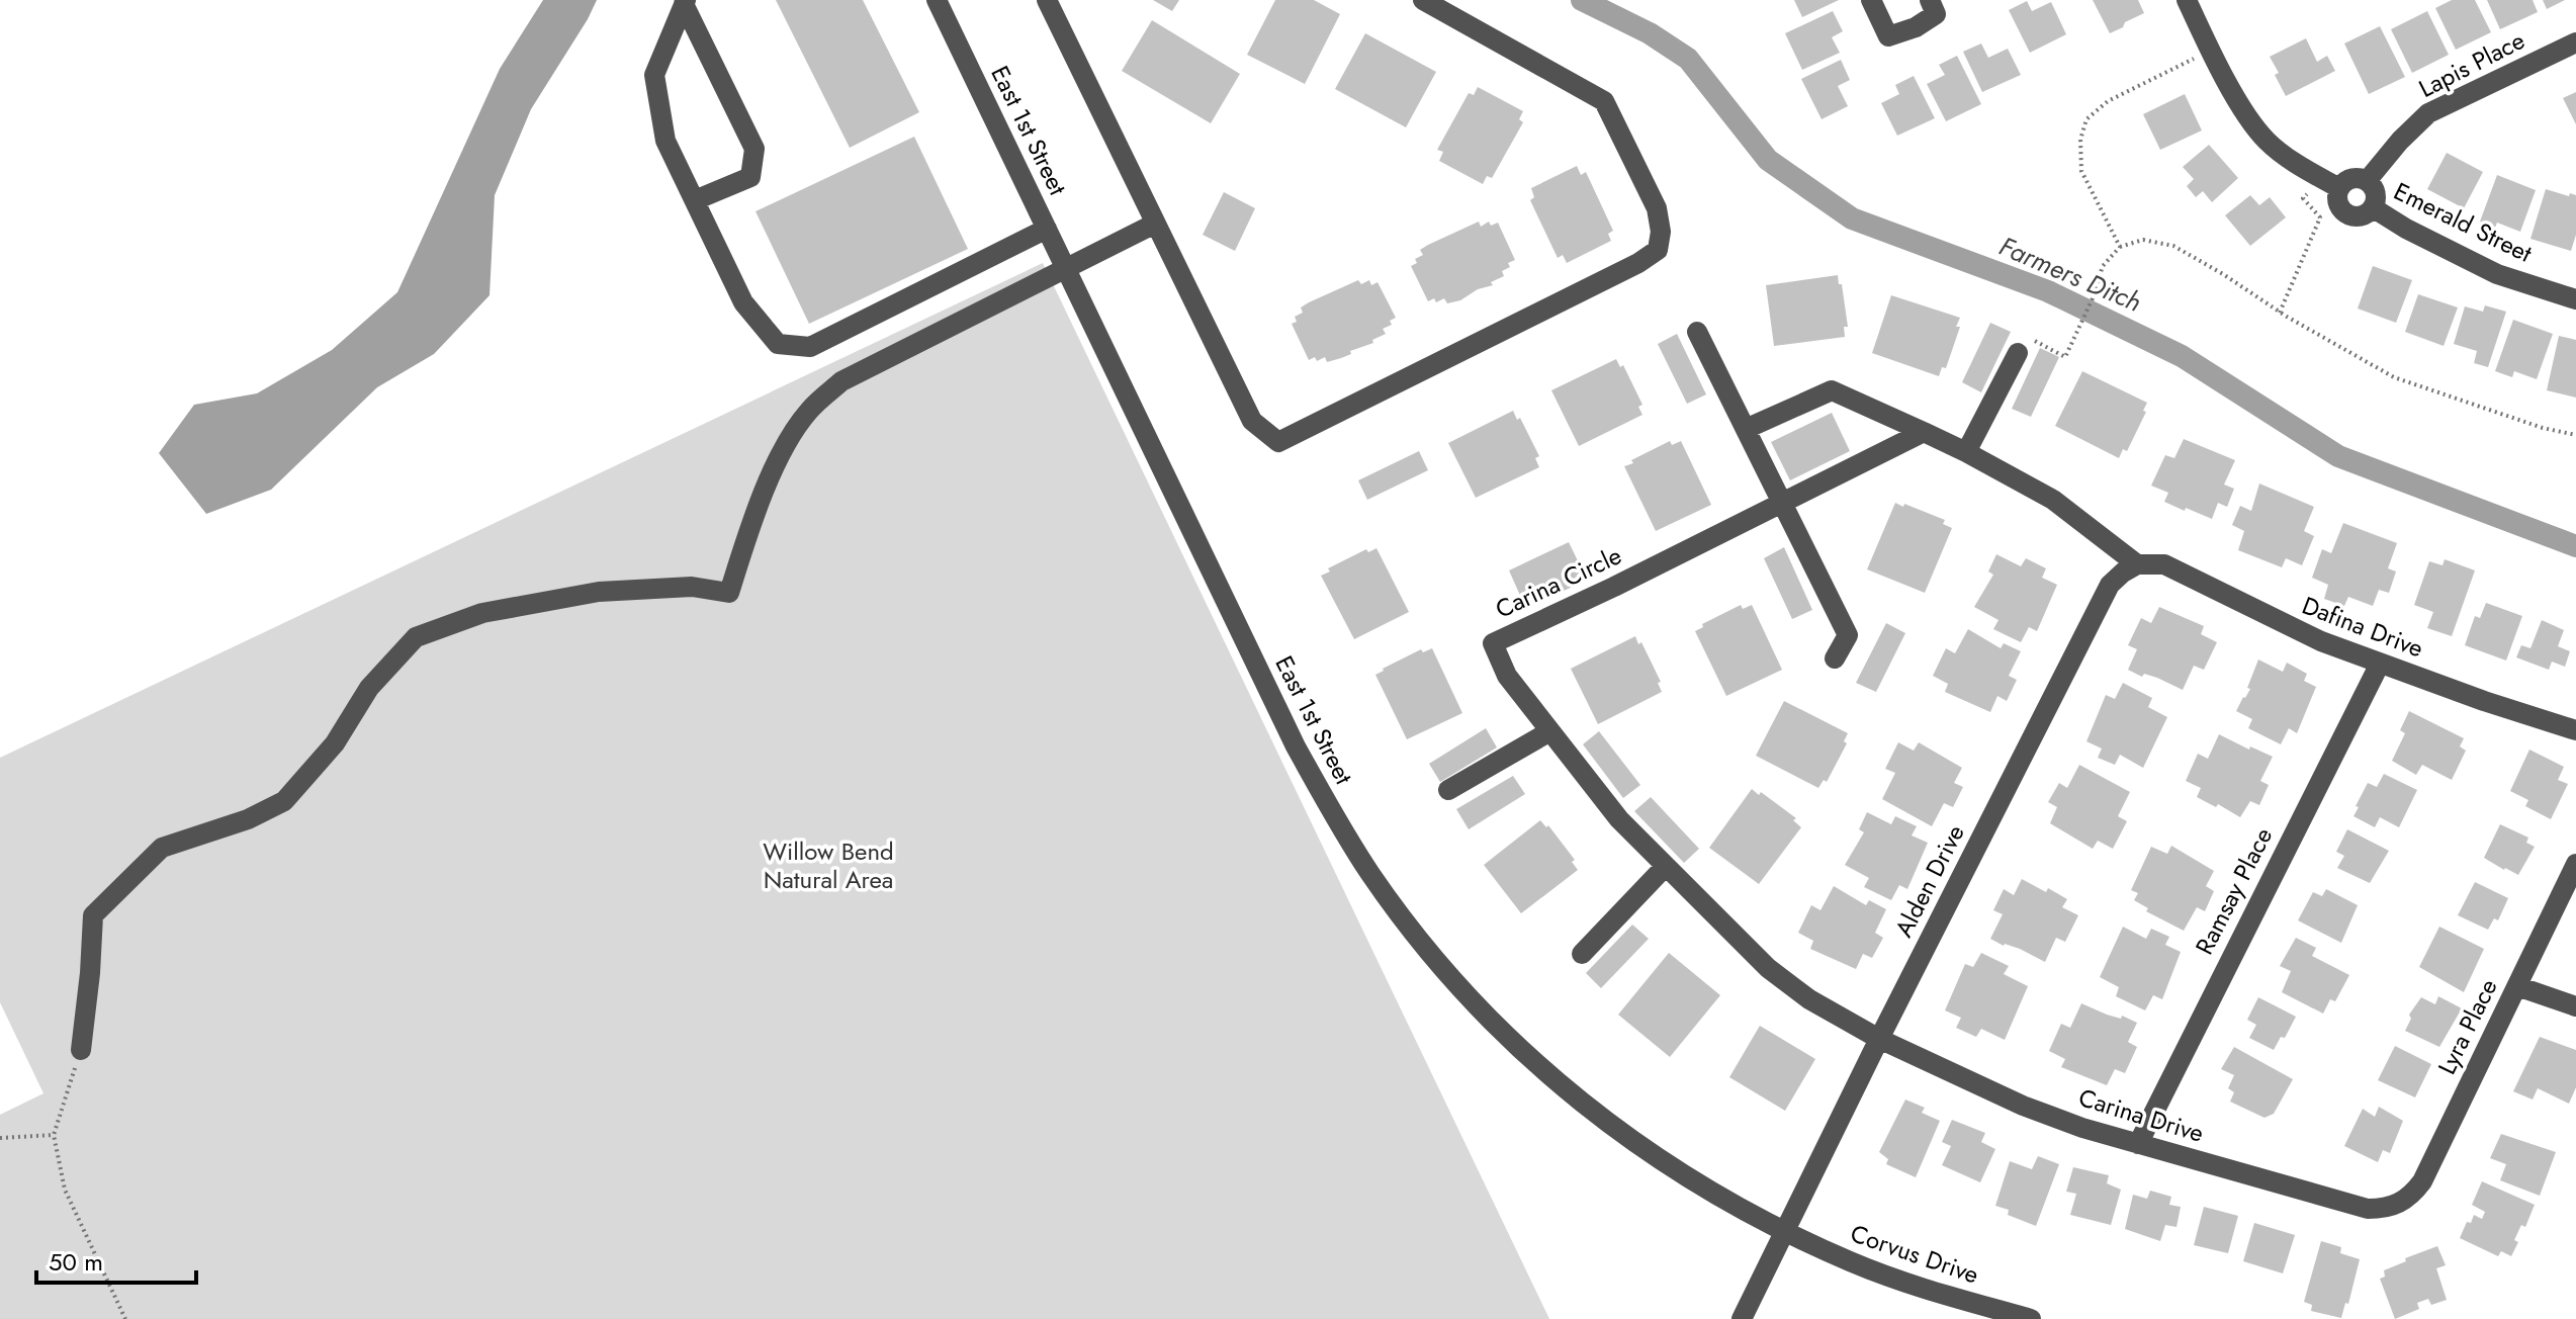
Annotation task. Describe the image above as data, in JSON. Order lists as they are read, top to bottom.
{
  "streets": {
    "street": [
      "Lapis Place",
      "East 1st Street",
      "Emerald Street",
      "Carina Circle",
      "Dafina Drive",
      "Alden Drive",
      "Ramsay Place",
      "Lyra Place",
      "Carina Drive",
      "Corvus Drive"
    ]
  },
  "crossings": [
    ["Lapis Place", "Emerald Street"],
    ["East 1st Street", "Alden Drive"],
    ["East 1st Street", "Corvus Drive"],
    ["Carina Circle", "Alden Drive"],
    ["Carina Circle", "Carina Drive"],
    ["Dafina Drive", "Alden Drive"],
    ["Dafina Drive", "Ramsay Place"],
    ["Alden Drive", "Carina Drive"],
    ["Alden Drive", "Corvus Drive"],
    ["Ramsay Place", "Carina Drive"],
    ["Lyra Place", "Carina Drive"]
  ],
  "water": ["Farmers Ditch"],
  "parks": ["Willow Bend Natural Area"],
  "scale_bar": "50 m"
}
